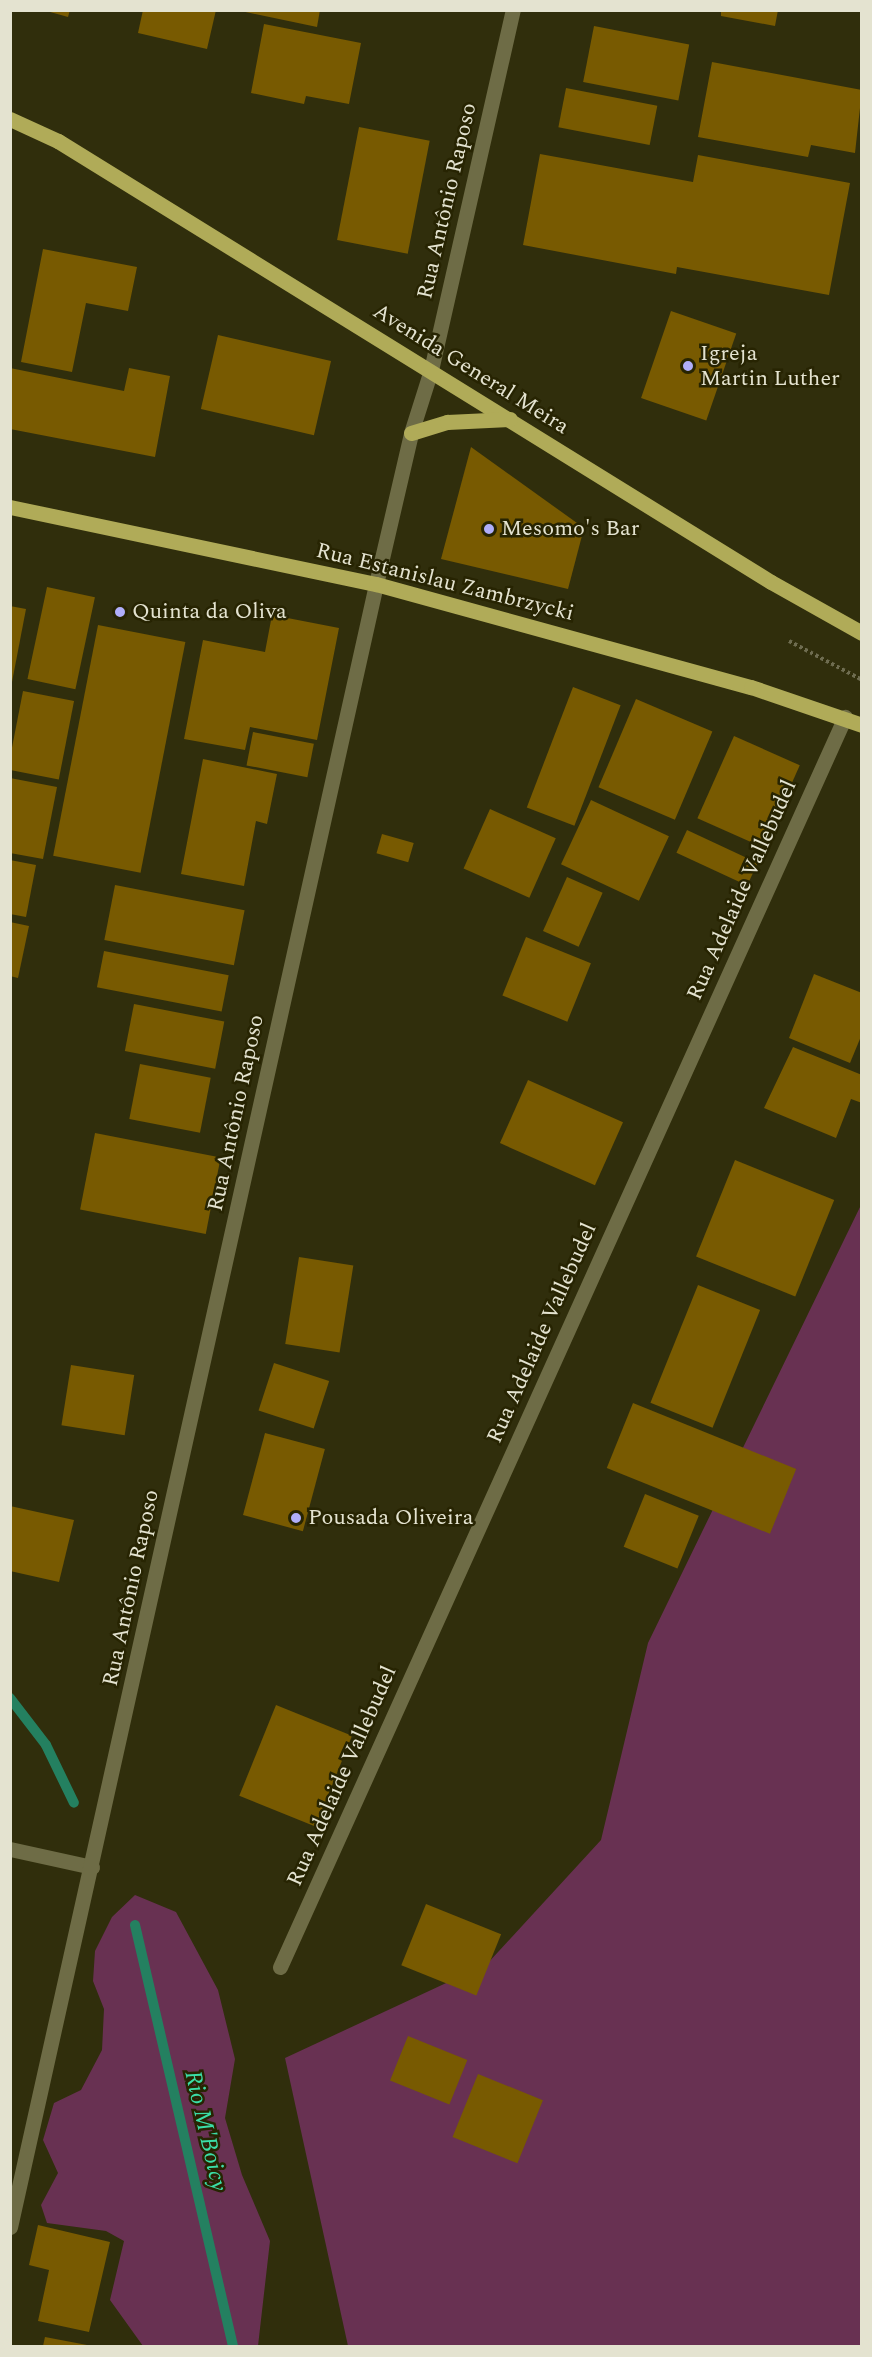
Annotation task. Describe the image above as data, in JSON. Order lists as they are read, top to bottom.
{
  "streets": {
    "main road": ["Avenida General Meira", "Rua Estanislau Zambrzycki"],
    "street": ["Rua Antônio Raposo", "Rua Adelaide Vallebudel"]
  },
  "crossings": [
    ["Rua Antônio Raposo", "Avenida General Meira"],
    ["Rua Antônio Raposo", "Rua Estanislau Zambrzycki"],
    ["Rua Estanislau Zambrzycki", "Rua Adelaide Vallebudel"]
  ],
  "water": ["Rio M'Boicy"],
  "places": [
    "Igreja Martin Luther",
    "Mesomo's Bar",
    "Quinta da Oliva",
    "Pousada Oliveira"
  ]
}
